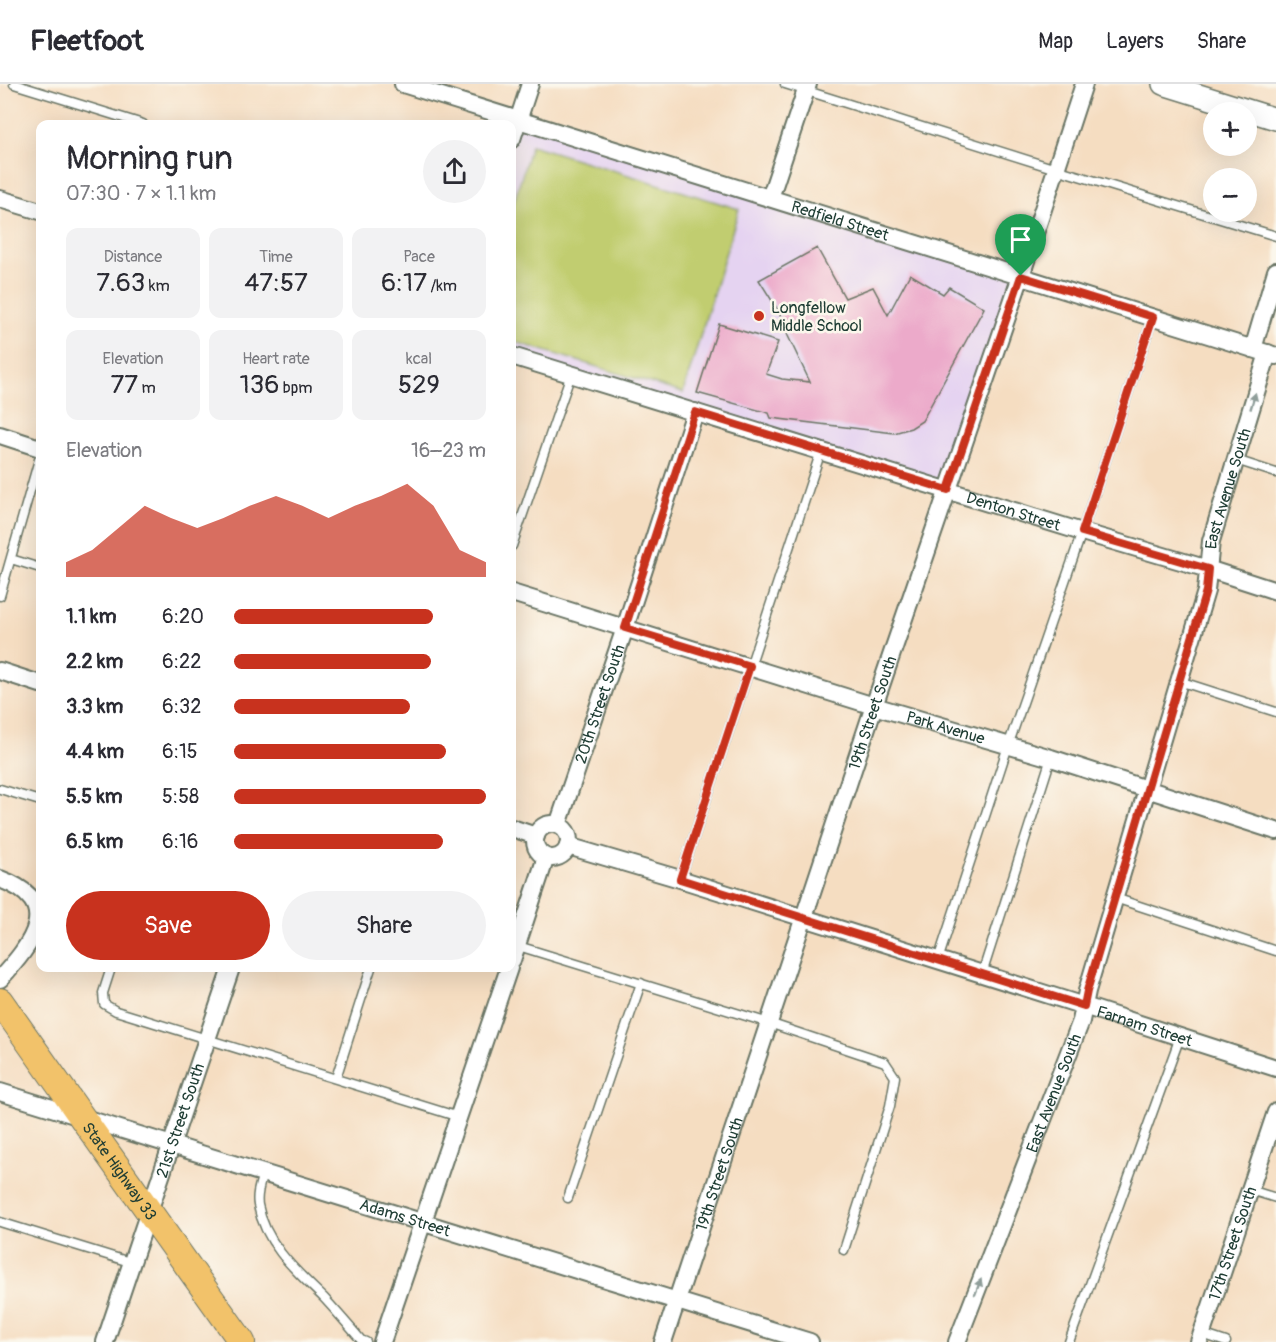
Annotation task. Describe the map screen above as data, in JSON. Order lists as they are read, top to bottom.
{
  "streets": {
    "main road": ["State Highway 33"],
    "street": [
      "Redfield Street",
      "East Avenue South",
      "Denton Street",
      "20th Street South",
      "19th Street South",
      "Park Avenue",
      "Farnam Street",
      "21st Street South",
      "Adams Street",
      "17th Street South"
    ]
  },
  "crossings": [
    ["Redfield Street", "East Avenue South"],
    ["Redfield Street", "19th Street South"],
    ["East Avenue South", "Denton Street"],
    ["East Avenue South", "Park Avenue"],
    ["East Avenue South", "Farnam Street"],
    ["Denton Street", "20th Street South"],
    ["Denton Street", "19th Street South"],
    ["20th Street South", "Park Avenue"],
    ["20th Street South", "Farnam Street"],
    ["19th Street South", "Park Avenue"],
    ["19th Street South", "Farnam Street"],
    ["19th Street South", "Adams Street"],
    ["21st Street South", "State Highway 33"],
    ["21st Street South", "Adams Street"],
    ["State Highway 33", "Adams Street"]
  ],
  "one_way": ["East Avenue South"],
  "places": ["Longfellow Middle School"],
  "page": {
    "header": "Fleetfoot",
    "nav": ["Map", "Layers", "Share"],
    "map_buttons": ["+", "−"],
    "heading": ["Morning run", "07:30 · 7 × 1.1 km"],
    "stats": [
      ["Distance", "7.63 km"],
      ["Time", "47:57"],
      ["Pace", "6:17 /km"],
      ["Elevation", "77 m"],
      ["Heart rate", "136 bpm"],
      ["kcal", "529"]
    ],
    "chart": ["Elevation", "16–23 m"],
    "list": [
      {
        "name": "1.1 km",
        "note": "6:20"
      },
      {
        "name": "2.2 km",
        "note": "6:22"
      },
      {
        "name": "3.3 km",
        "note": "6:32"
      },
      {
        "name": "4.4 km",
        "note": "6:15"
      },
      {
        "name": "5.5 km",
        "note": "5:58"
      },
      {
        "name": "6.5 km",
        "note": "6:16"
      }
    ],
    "buttons": ["Save", "Share"]
  }
}
